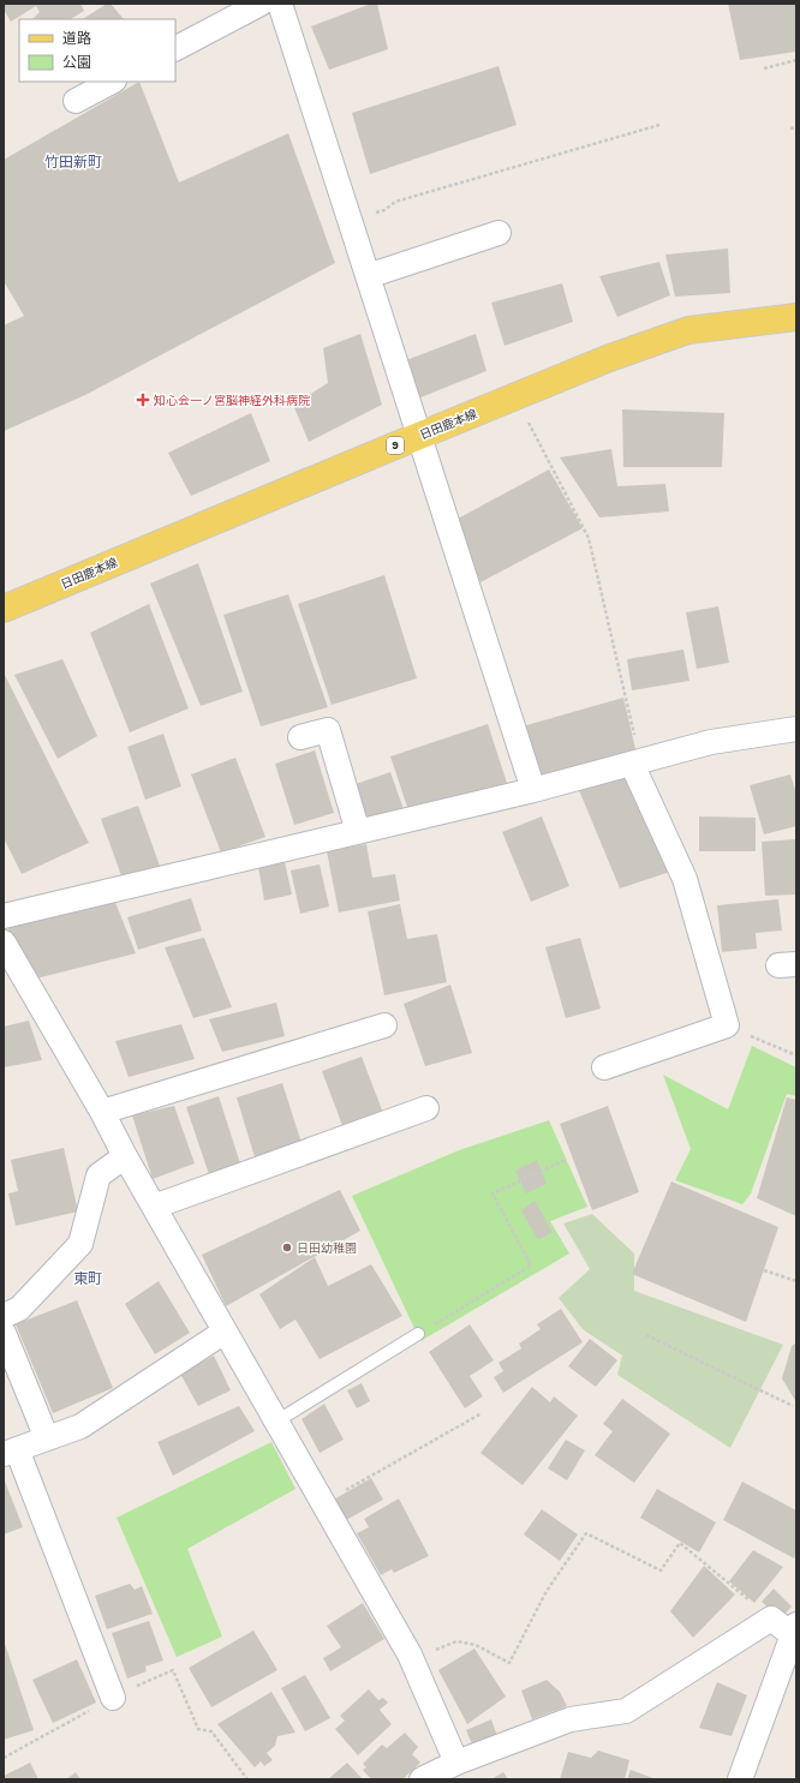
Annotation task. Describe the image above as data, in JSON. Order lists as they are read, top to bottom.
{
  "streets": {
    "main road": ["日田鹿本線", "9"]
  },
  "districts": ["竹田新町", "東町"],
  "places": {
    "health": ["知心会一ノ宮脳神経外科病院"],
    "other": ["日田幼稚園"]
  },
  "legend": ["道路", "公園"]
}
